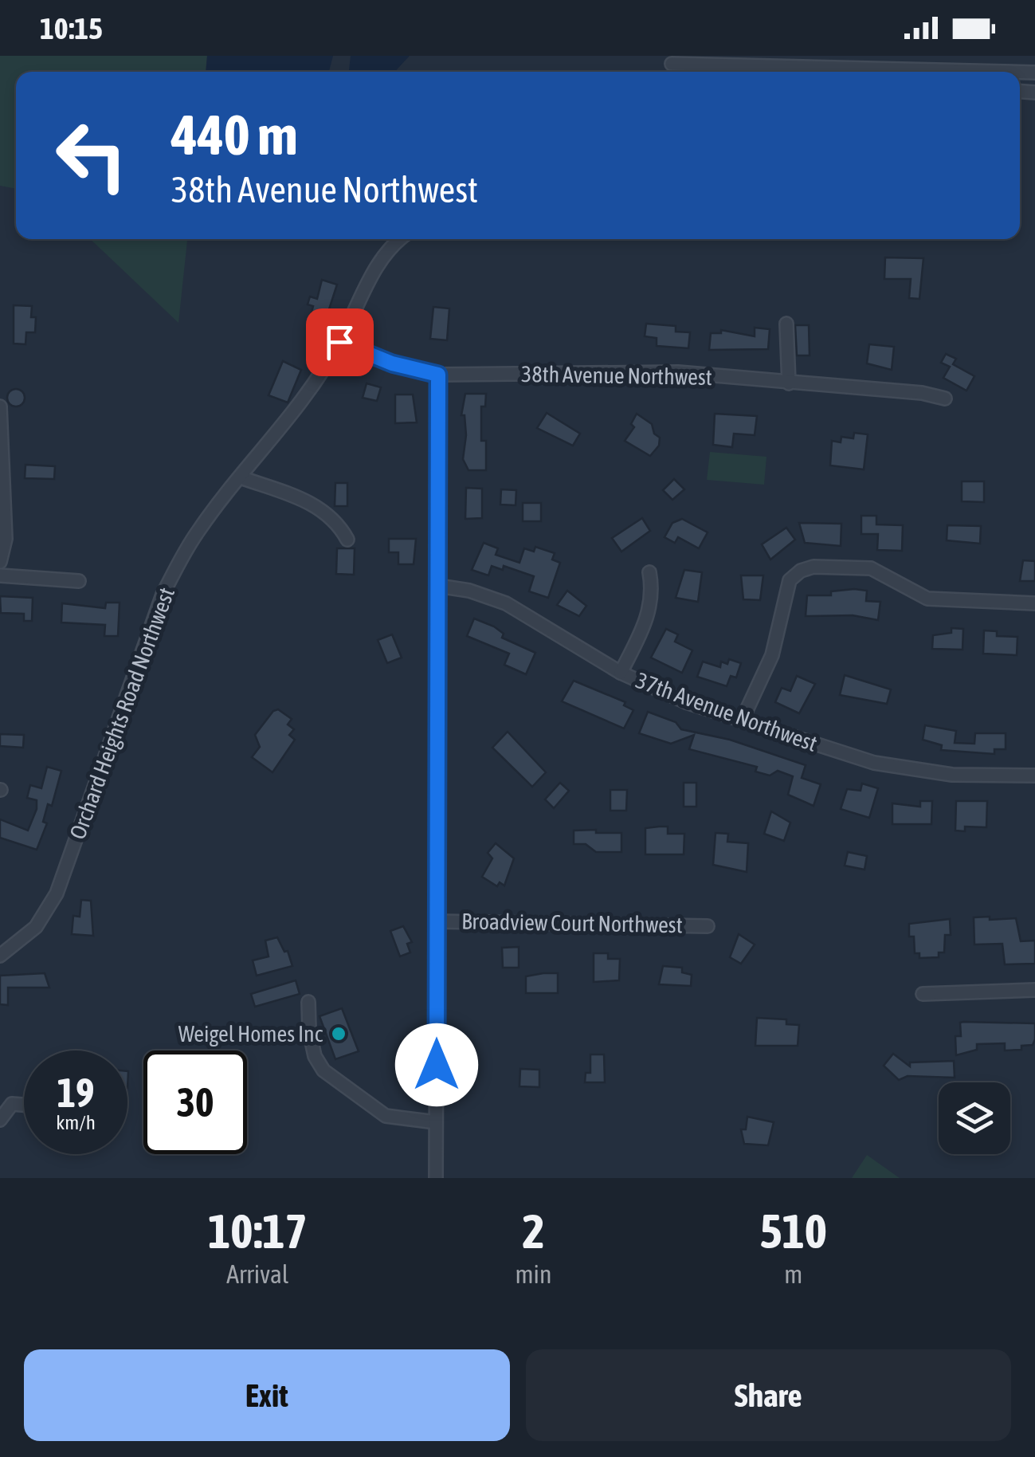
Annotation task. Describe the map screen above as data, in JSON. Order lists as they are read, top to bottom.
{
  "streets": {
    "street": [
      "38th Avenue Northwest",
      "37th Avenue Northwest",
      "Orchard Heights Road Northwest",
      "Broadview Court Northwest"
    ]
  },
  "crossings": [
    ["38th Avenue Northwest", "Orchard Heights Road Northwest"]
  ],
  "places": ["Weigel Homes Inc"],
  "page": {
    "status": "10:15",
    "turn": ["440 m", "38th Avenue Northwest"],
    "speed": "19 km/h",
    "limit": "30",
    "eta": [
      "10:17",
      "Arrival",
      "2",
      "min",
      "510",
      "m"
    ],
    "buttons": ["Exit", "Share"]
  }
}
